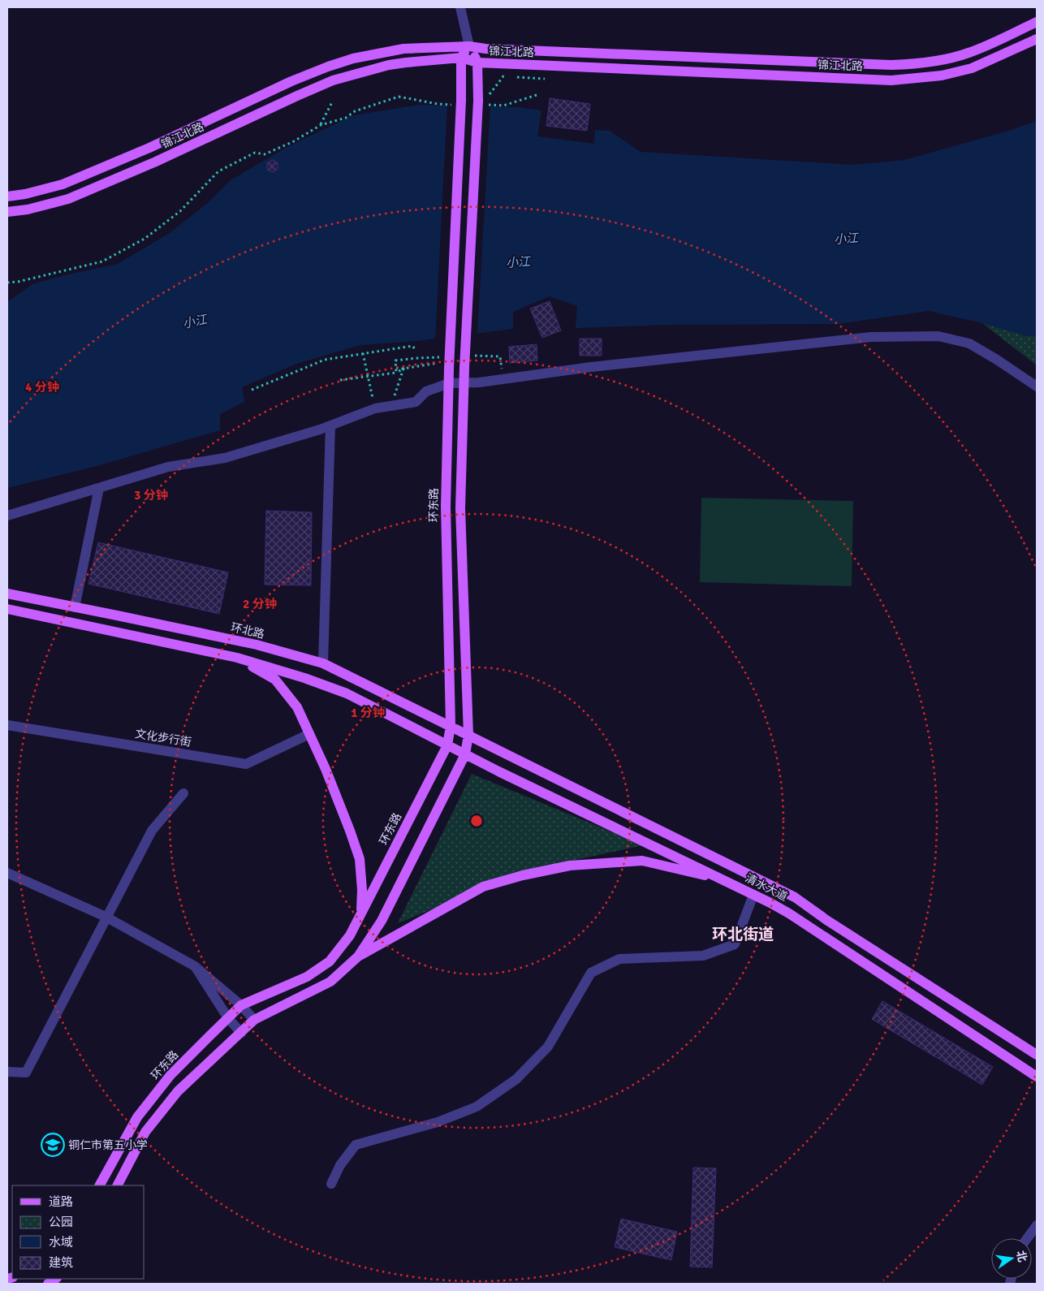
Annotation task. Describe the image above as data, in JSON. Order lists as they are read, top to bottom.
{
  "streets": {
    "main road": [
      "锦江北路",
      "环东路",
      "环北路",
      "清水大道"
    ],
    "street": ["文化步行街"]
  },
  "crossings": [
    ["锦江北路", "环东路"],
    ["环东路", "环北路"],
    ["环北路", "清水大道"]
  ],
  "districts": ["环北街道"],
  "water": ["小江"],
  "places": {
    "school or university": ["铜仁市第五小学"]
  },
  "legend": [
    "道路",
    "公园",
    "水域",
    "建筑"
  ],
  "north": "right",
  "rings": [
    "4 分钟",
    "3 分钟",
    "2 分钟",
    "1 分钟"
  ]
}
